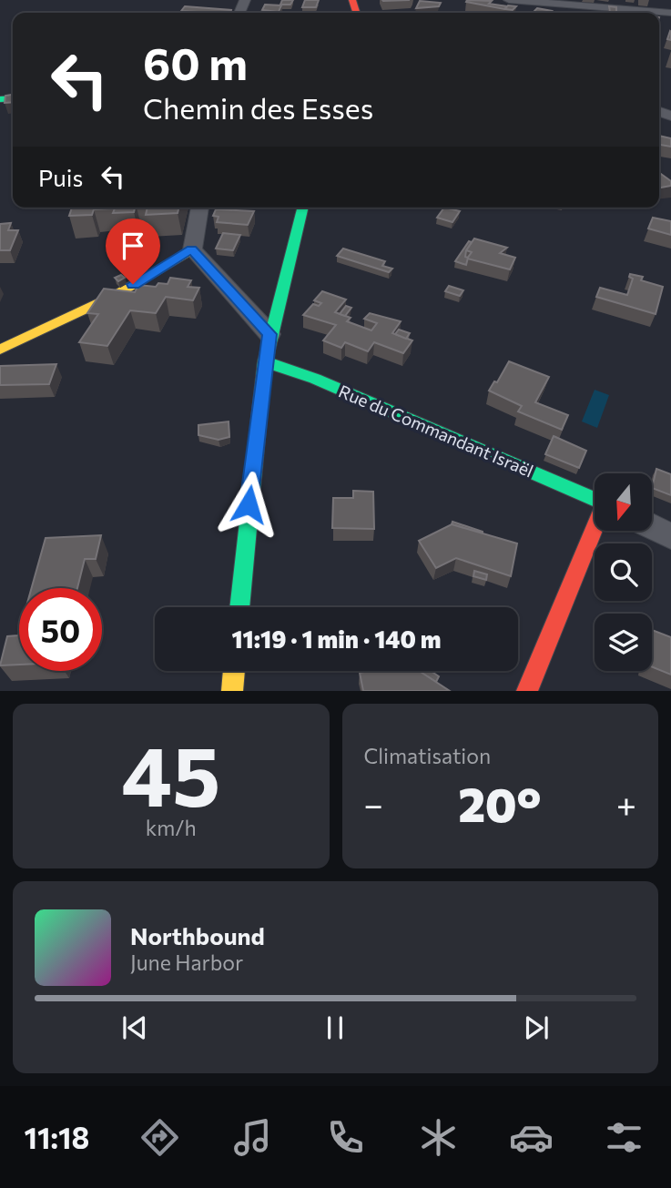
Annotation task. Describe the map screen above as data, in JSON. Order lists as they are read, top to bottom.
{
  "streets": {
    "street": ["Rue du Commandant Israël"]
  },
  "north": "bottom",
  "page": {
    "turn": ["60 m", "Chemin des Esses"],
    "then": "Puis",
    "limit": "50",
    "trip": "11:19 · 1 min · 140 m",
    "tile": [
      ["45", "km/h"],
      "Climatisation"
    ],
    "heat": ["−", "20°", "+"],
    "song": ["Northbound", "June Harbor"],
    "tabs": "11:18"
  }
}
